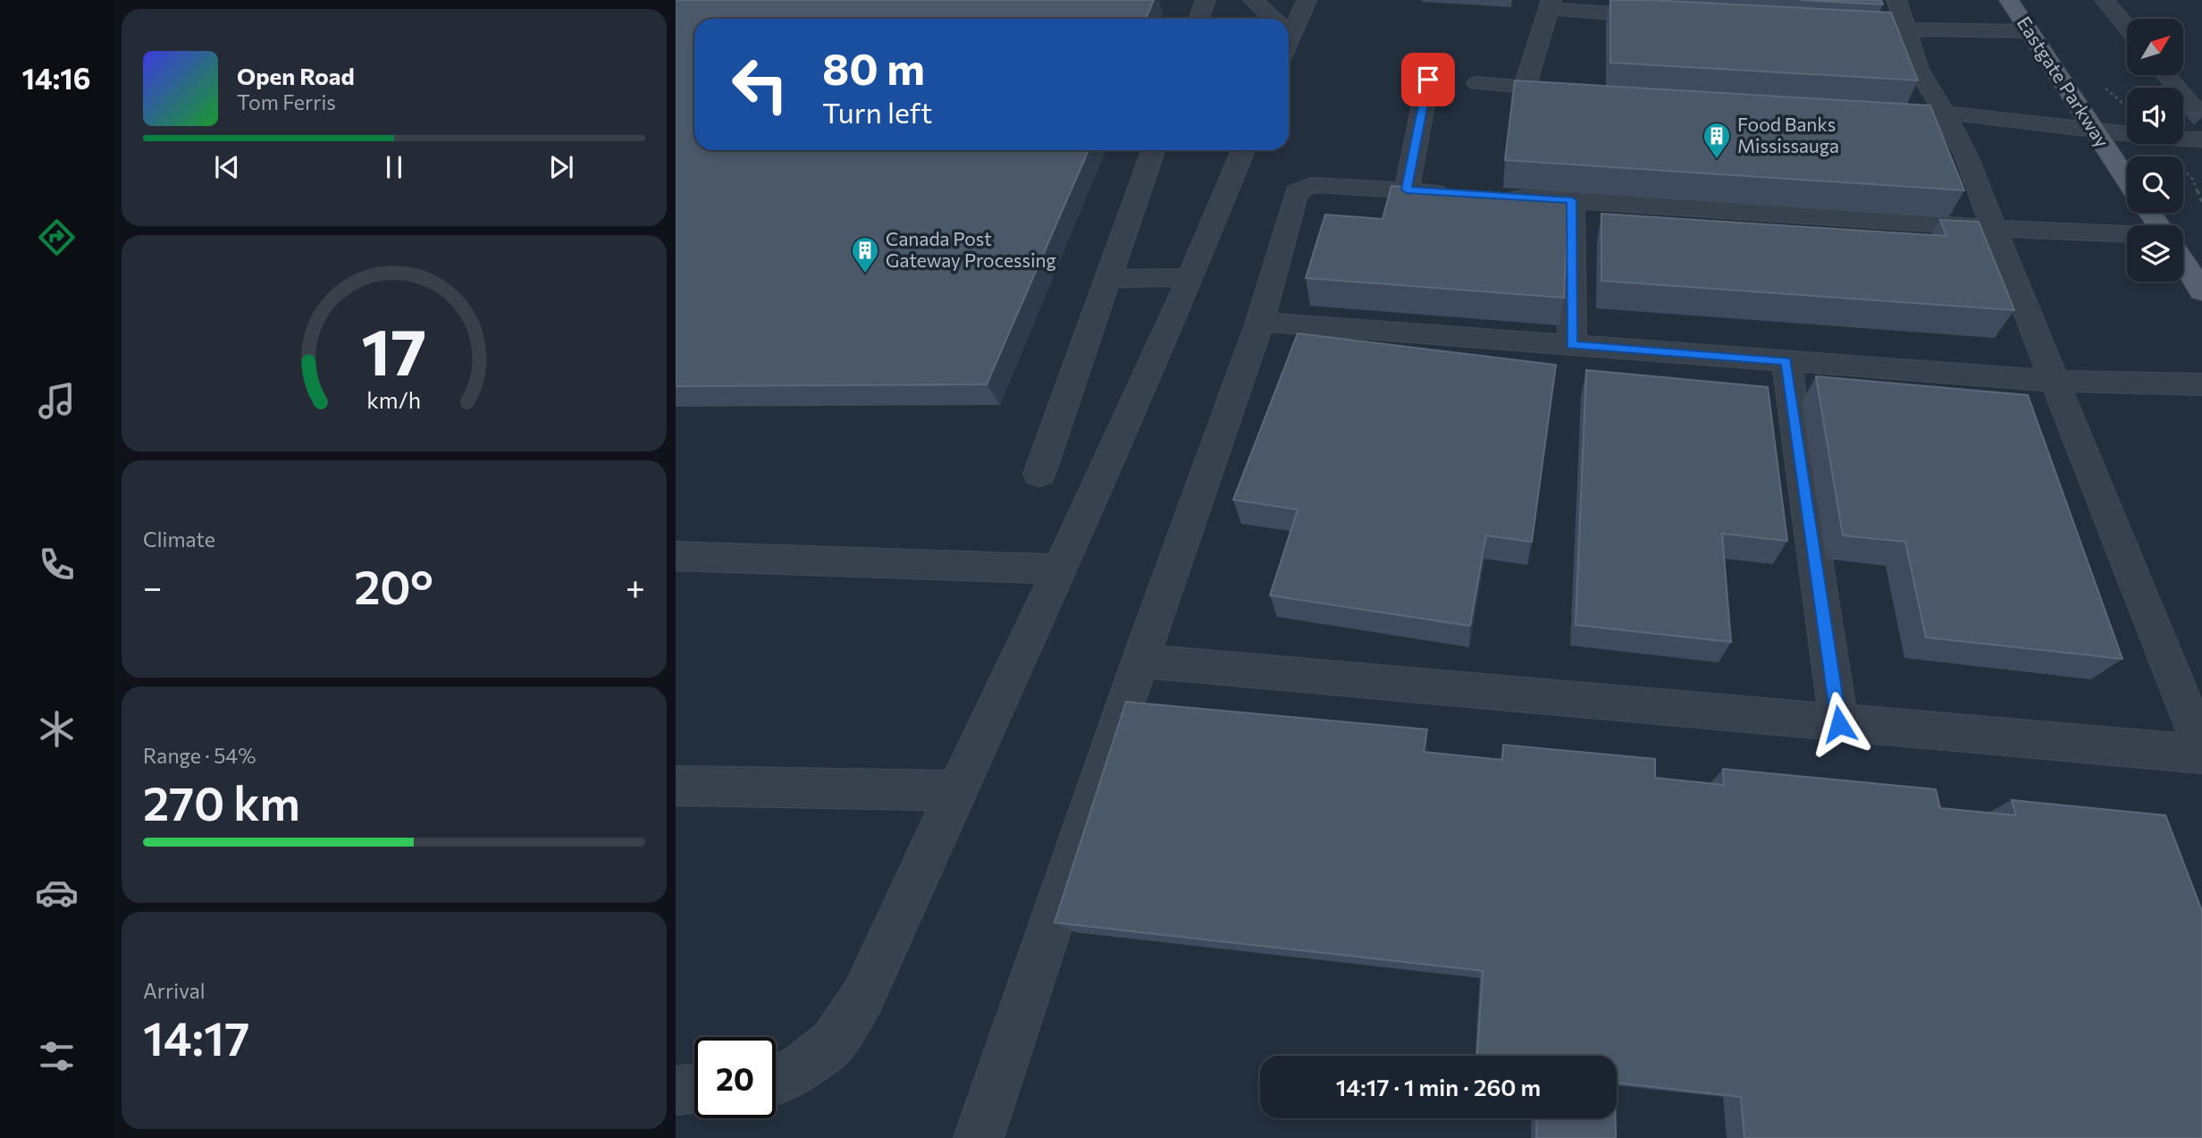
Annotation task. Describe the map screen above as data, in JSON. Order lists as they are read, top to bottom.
{
  "streets": {
    "main road": ["Eastgate Parkway"]
  },
  "places": {
    "building": ["Food Banks Mississauga", "Canada Post Gateway Processing"]
  },
  "north": "top right",
  "page": {
    "tabs": "14:16",
    "turn": ["80 m", "Turn left"],
    "song": ["Open Road", "Tom Ferris"],
    "tile": [
      "Climate",
      ["Range · 54%", "270 km"],
      ["Arrival", "14:17"]
    ],
    "heat": ["−", "20°", "+"],
    "limit": "20",
    "trip": "14:17 · 1 min · 260 m",
    "gauge": ["17", "km/h"]
  }
}
